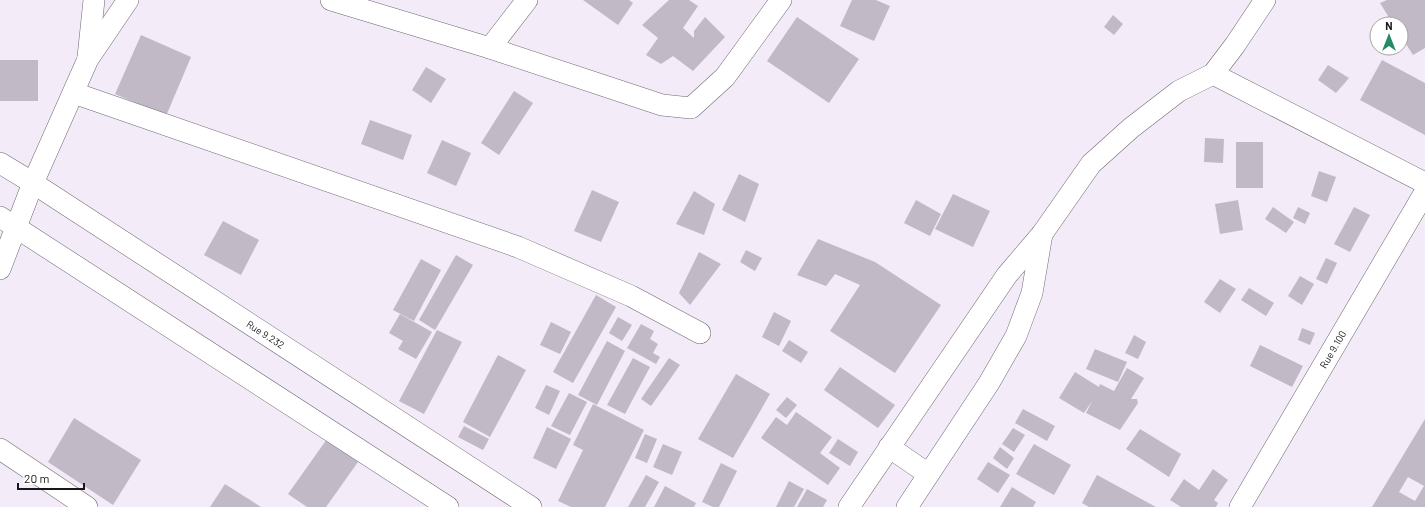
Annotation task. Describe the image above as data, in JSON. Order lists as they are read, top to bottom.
{
  "streets": {
    "street": ["Rue 9.232", "Rue 9.100"]
  },
  "scale_bar": "20 m",
  "north": "top"
}
